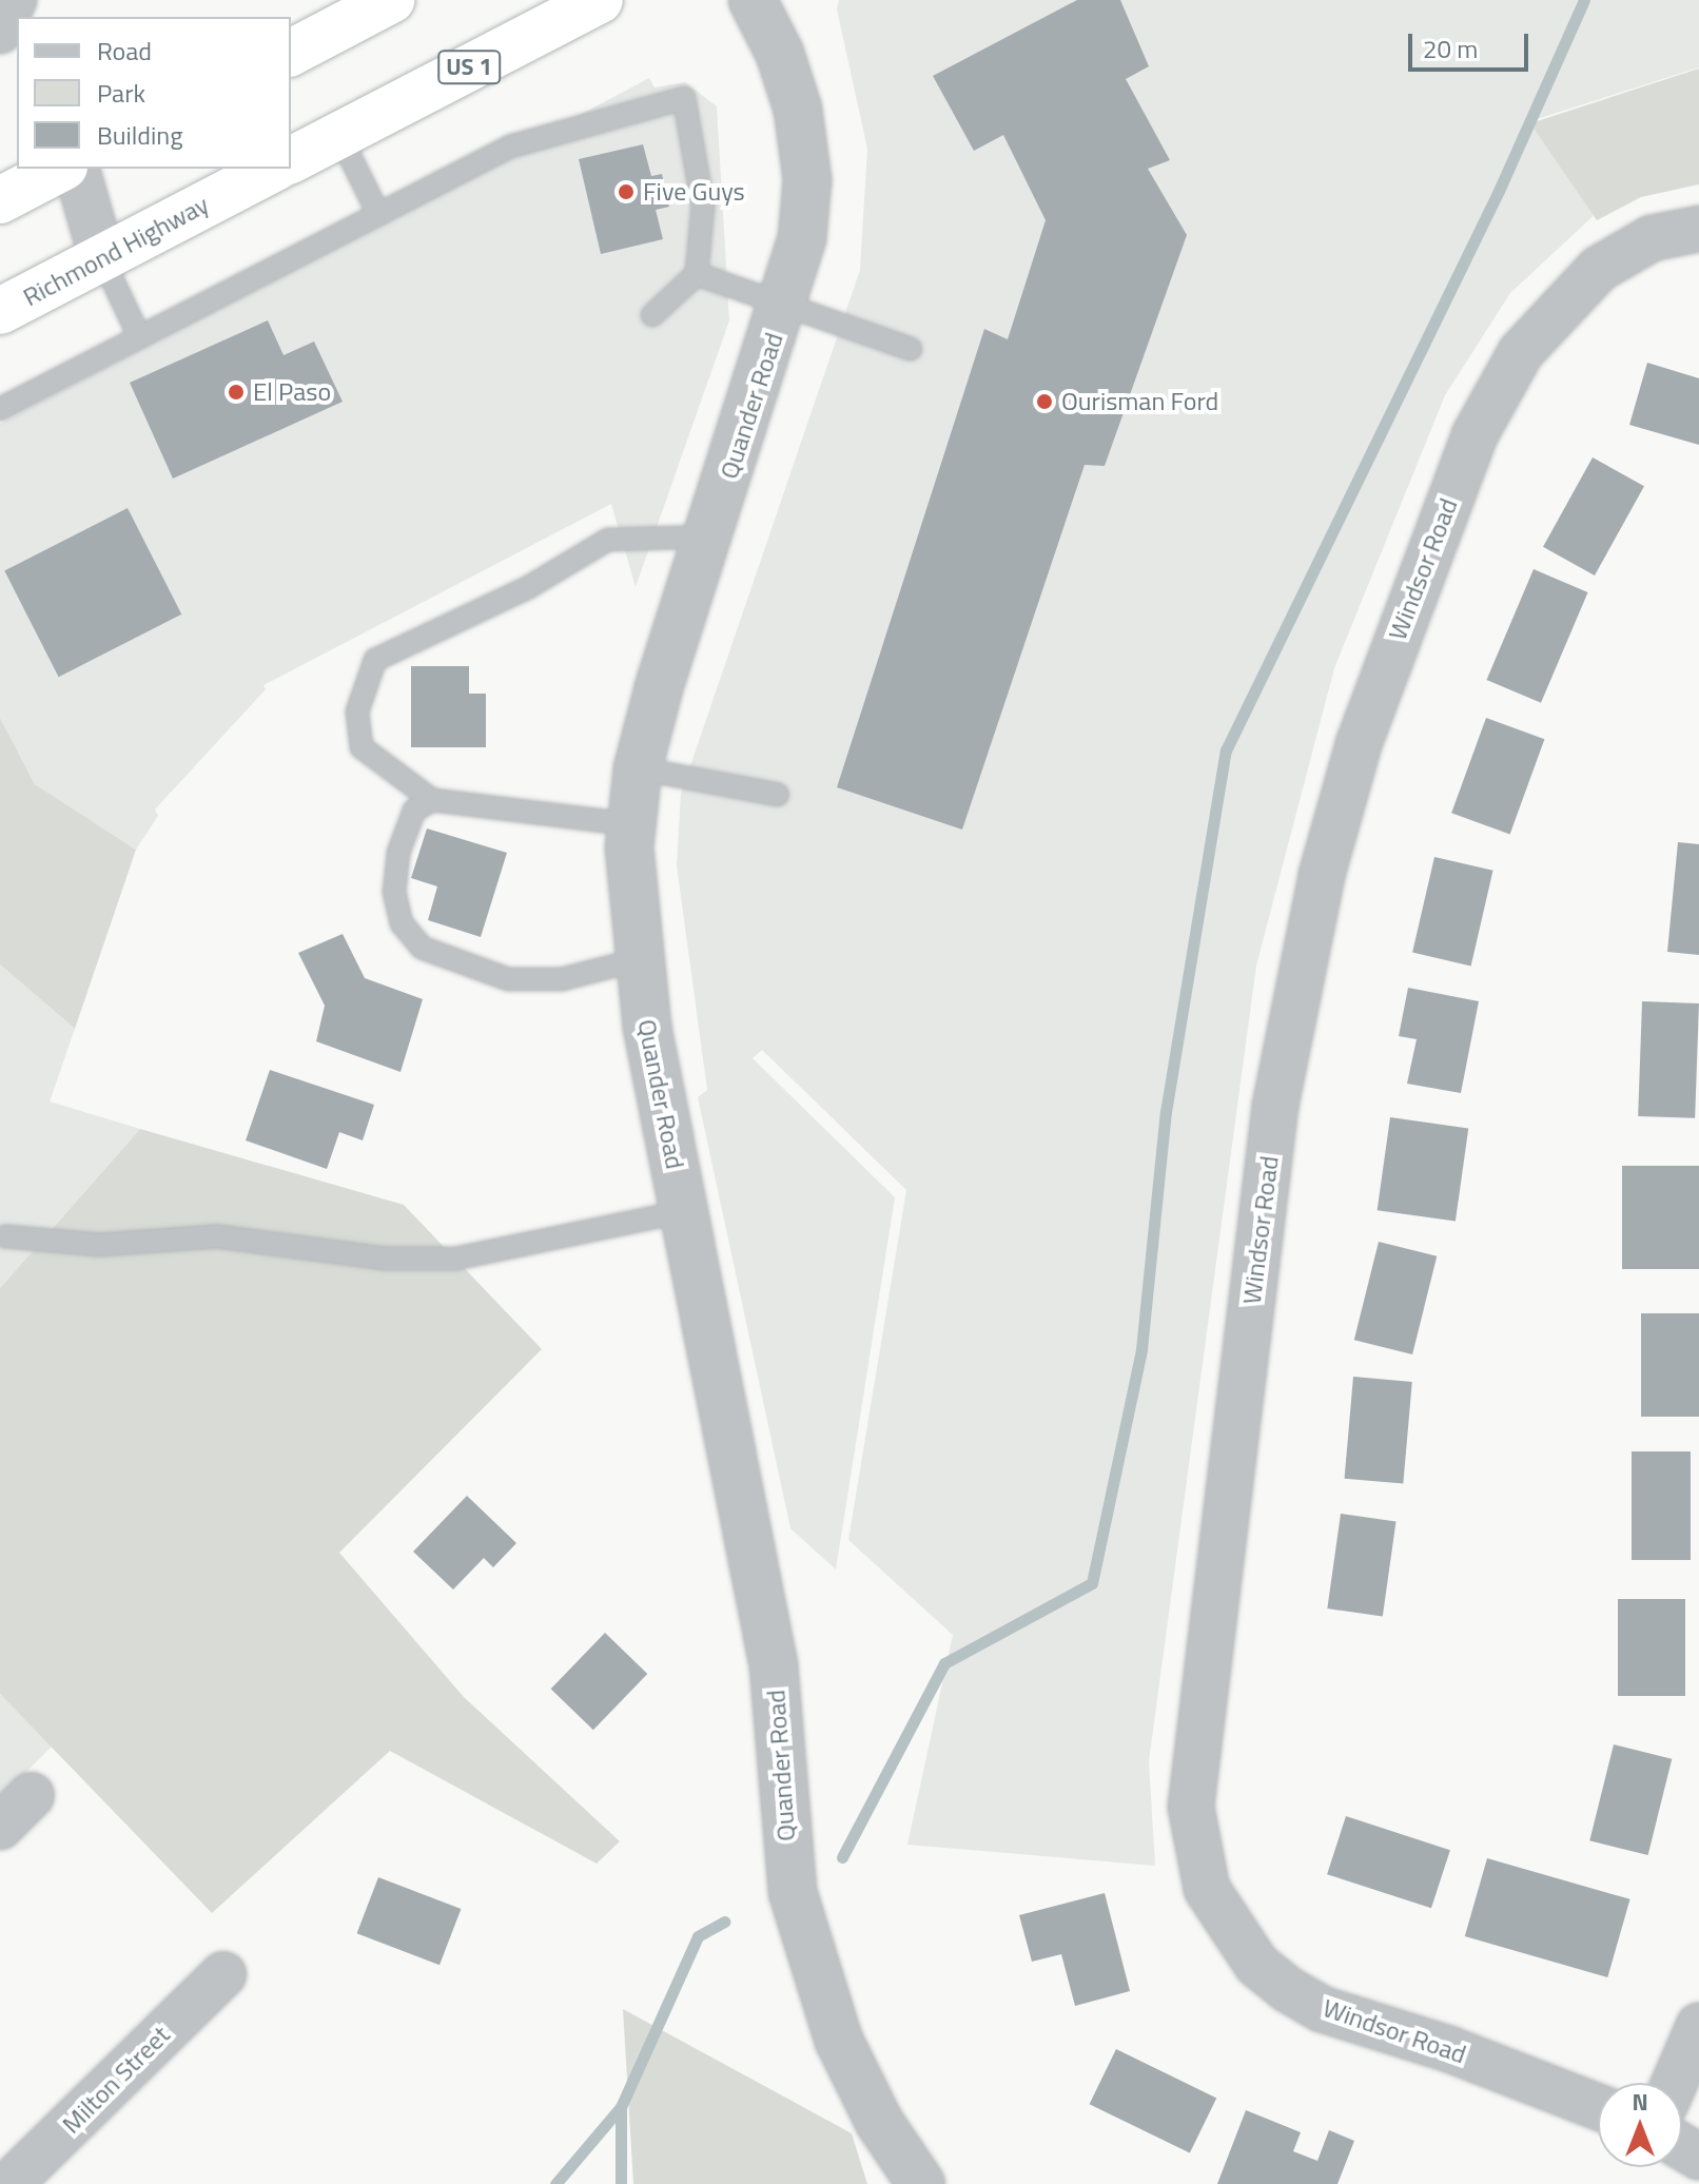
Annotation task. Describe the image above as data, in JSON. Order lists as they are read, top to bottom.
{
  "streets": {
    "highway": ["US 1", "Richmond Highway"],
    "street": ["Quander Road", "Windsor Road", "Milton Street"]
  },
  "places": ["Five Guys", "El Paso", "Ourisman Ford"],
  "legend": ["Road", "Park", "Building"],
  "scale_bar": "20 m",
  "north": "top"
}
